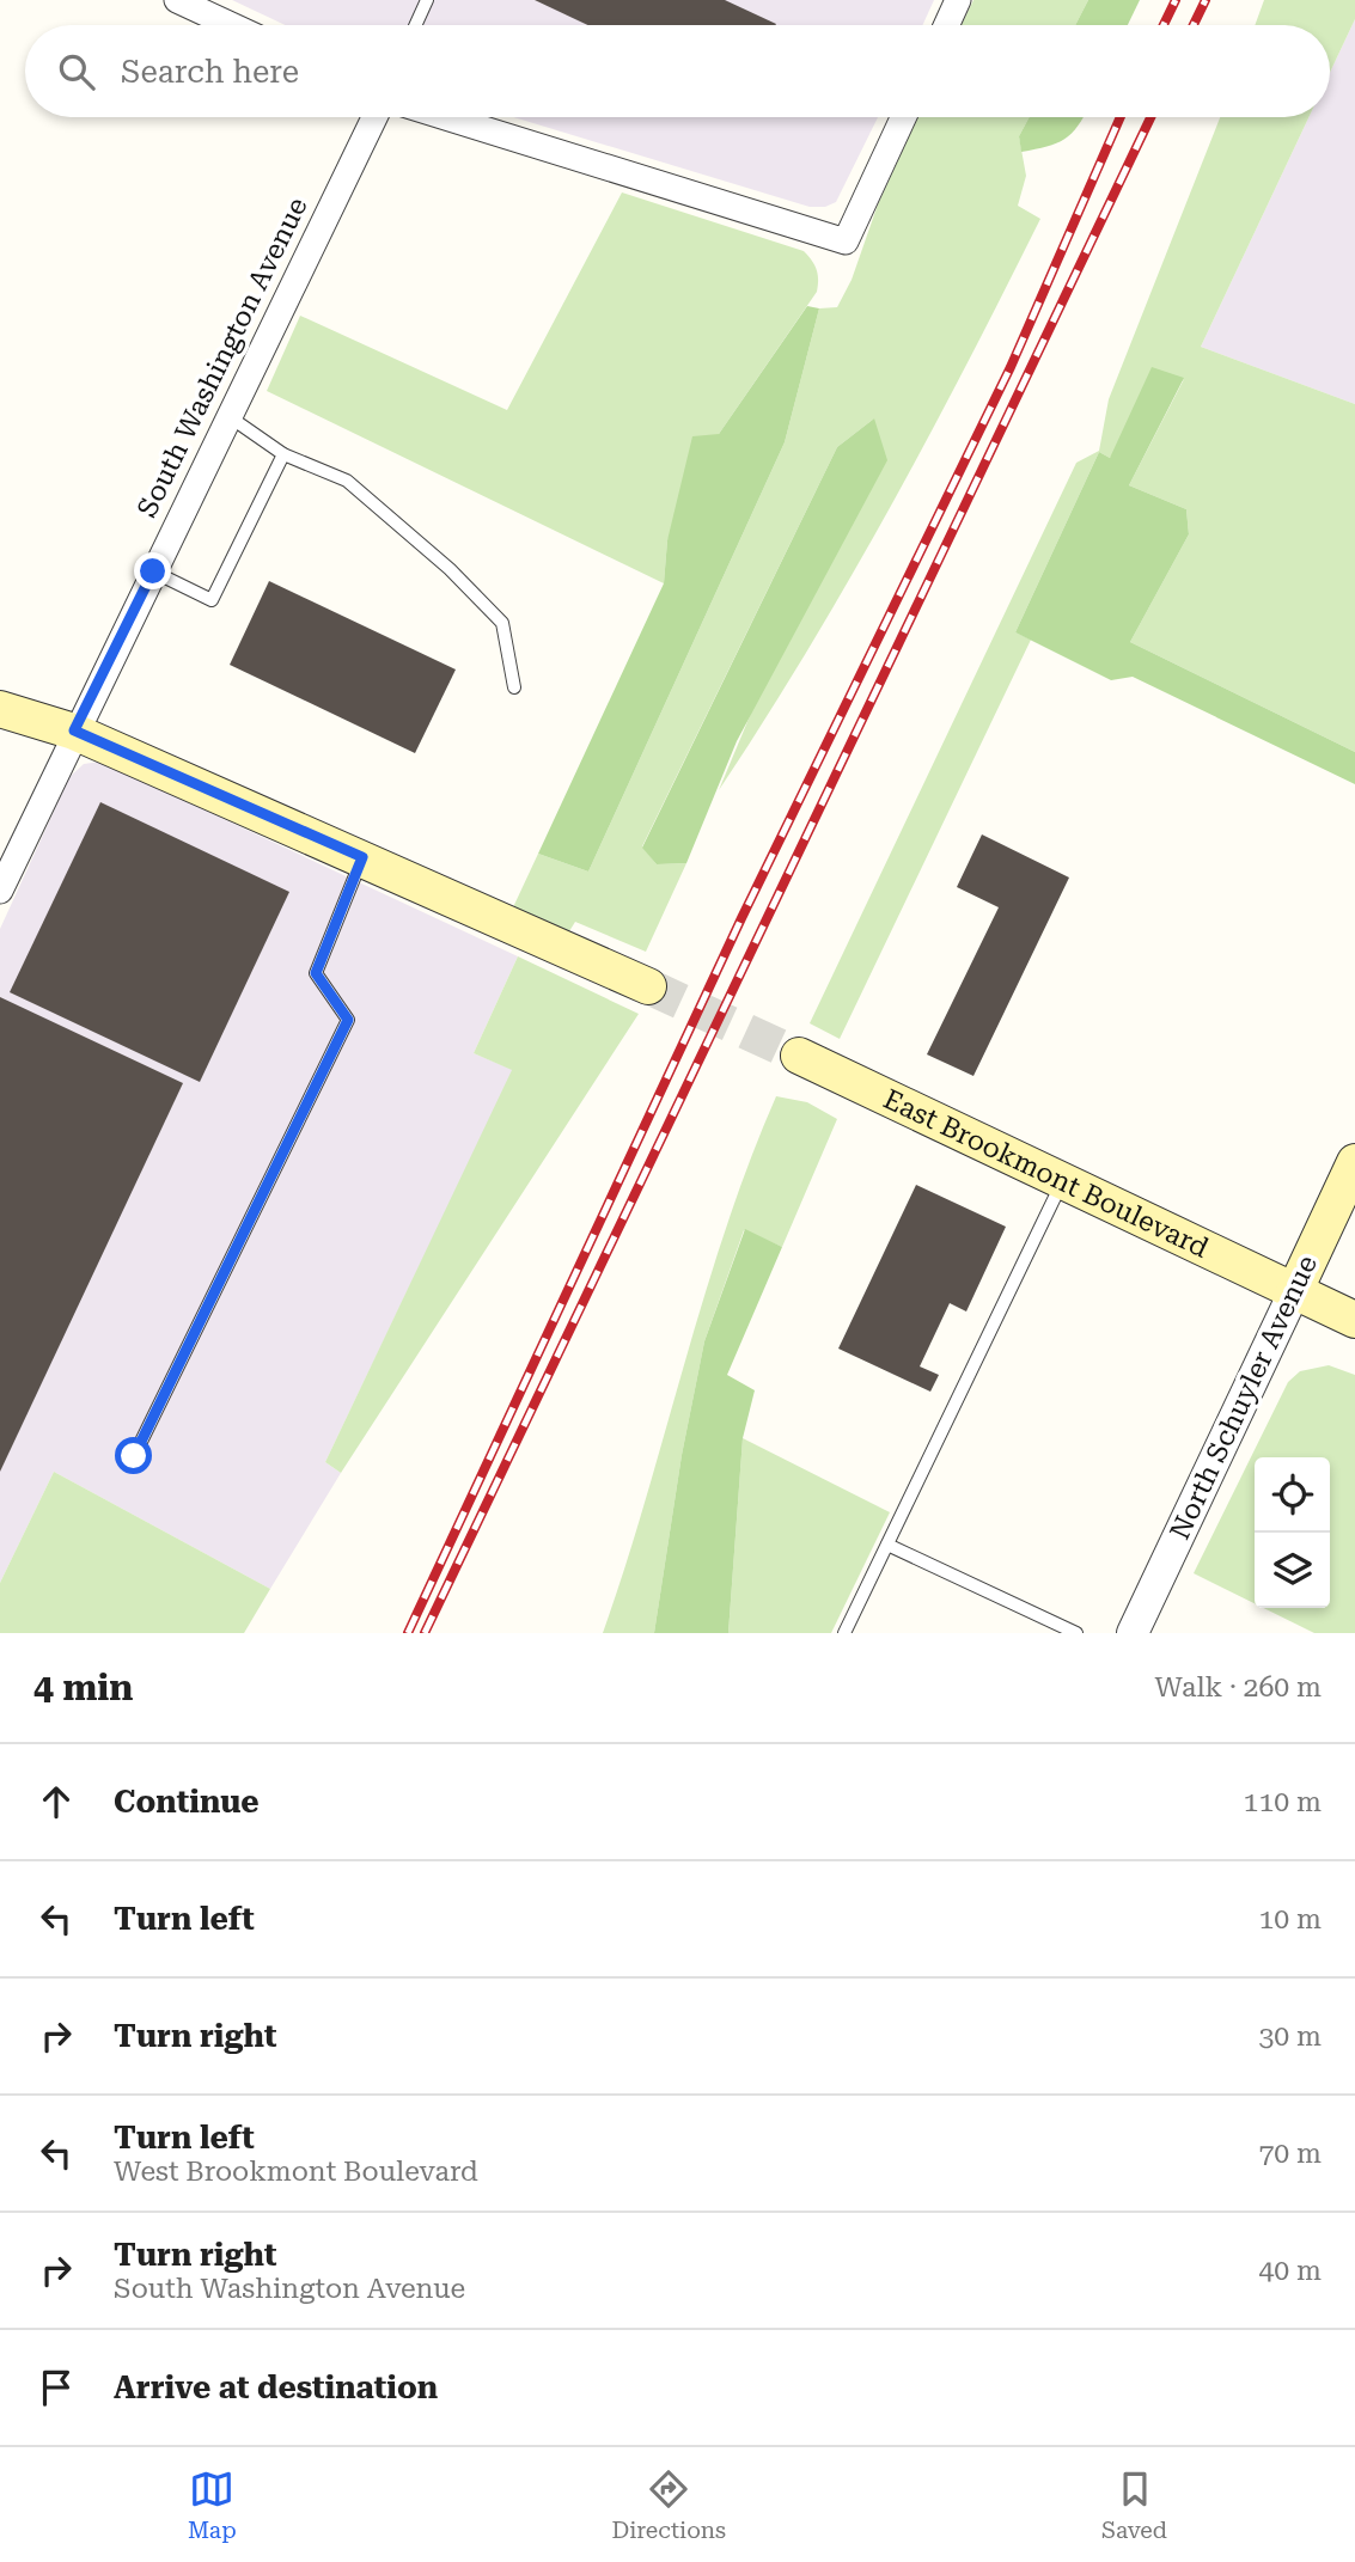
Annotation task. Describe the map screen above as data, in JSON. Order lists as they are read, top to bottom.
{
  "streets": {
    "main road": ["East Brookmont Boulevard", "North Schuyler Avenue"],
    "street": ["South Washington Avenue"]
  },
  "crossings": [
    ["East Brookmont Boulevard", "North Schuyler Avenue"]
  ],
  "page": {
    "search": "Search here",
    "heading": ["4 min", "Walk · 260 m"],
    "list": [
      ["Continue", "110 m"],
      ["Turn left", "10 m"],
      ["Turn right", "30 m"],
      ["Turn left", "West Brookmont Boulevard", "70 m"],
      ["Turn right", "South Washington Avenue", "40 m"],
      "Arrive at destination"
    ],
    "nav": ["Map", "Directions", "Saved"]
  }
}
